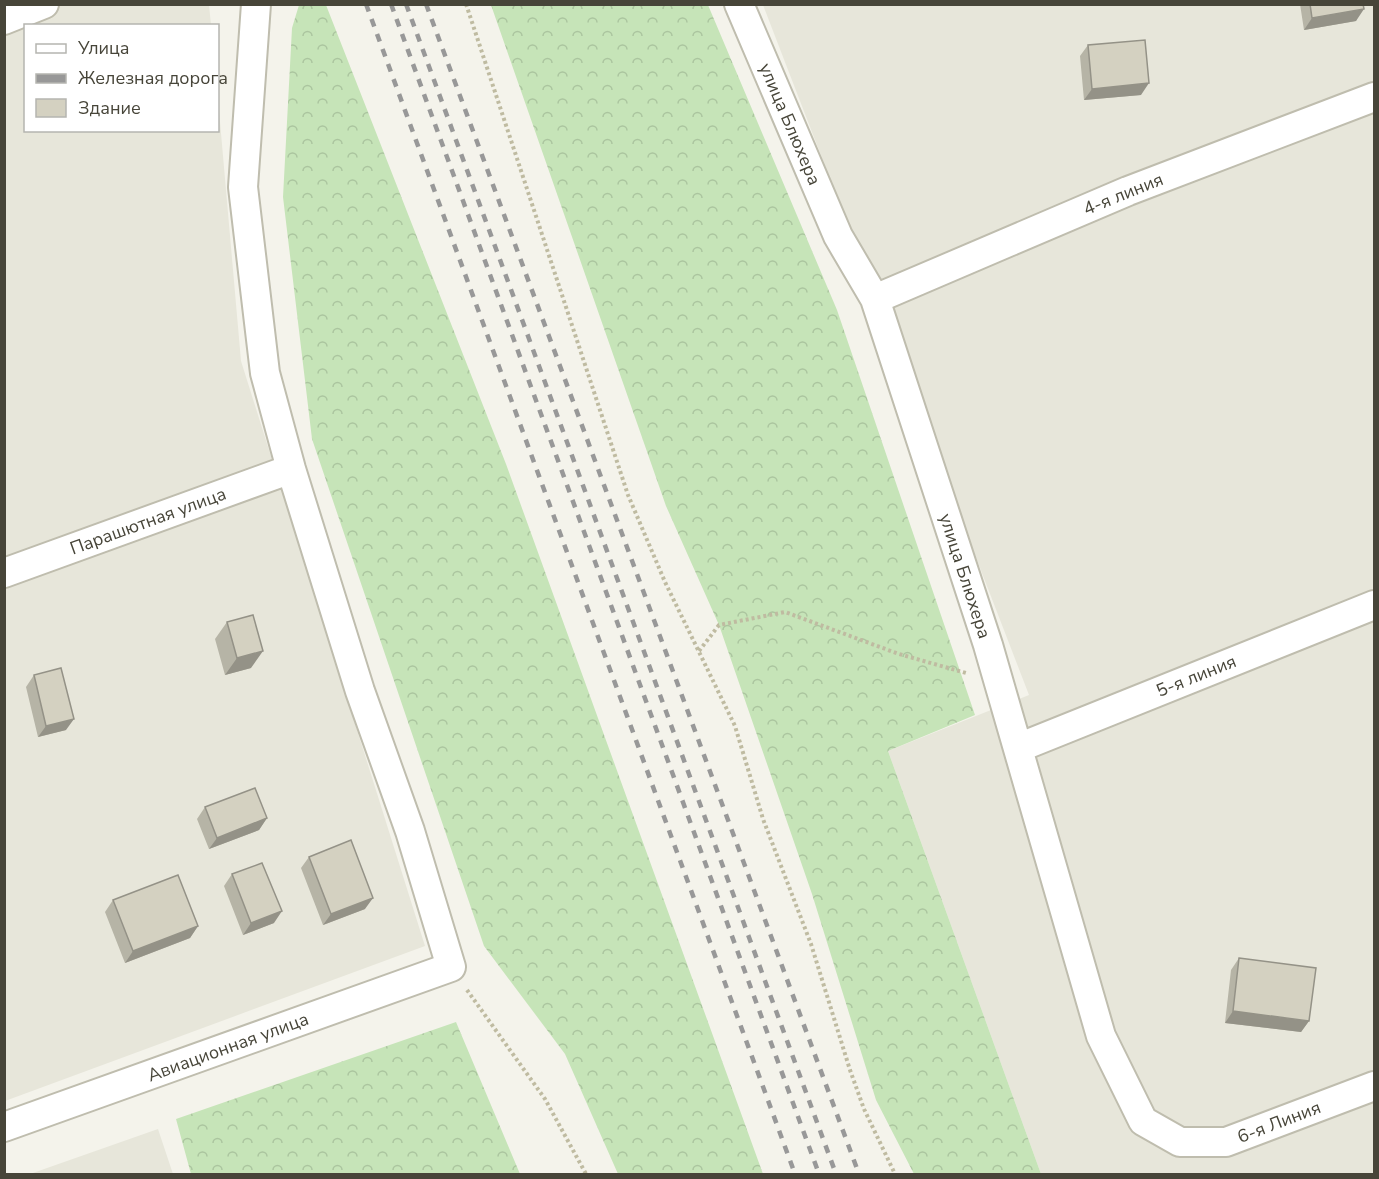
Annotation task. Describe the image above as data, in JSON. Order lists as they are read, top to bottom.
{
  "streets": {
    "street": [
      "улица Блюхера",
      "4-я линия",
      "Парашютная улица",
      "5-я линия",
      "Авиационная улица",
      "6-я Линия"
    ]
  },
  "crossings": [
    ["улица Блюхера", "4-я линия"],
    ["улица Блюхера", "5-я линия"],
    ["улица Блюхера", "6-я Линия"]
  ],
  "legend": ["Улица", "Железная дорога", "Здание"]
}
